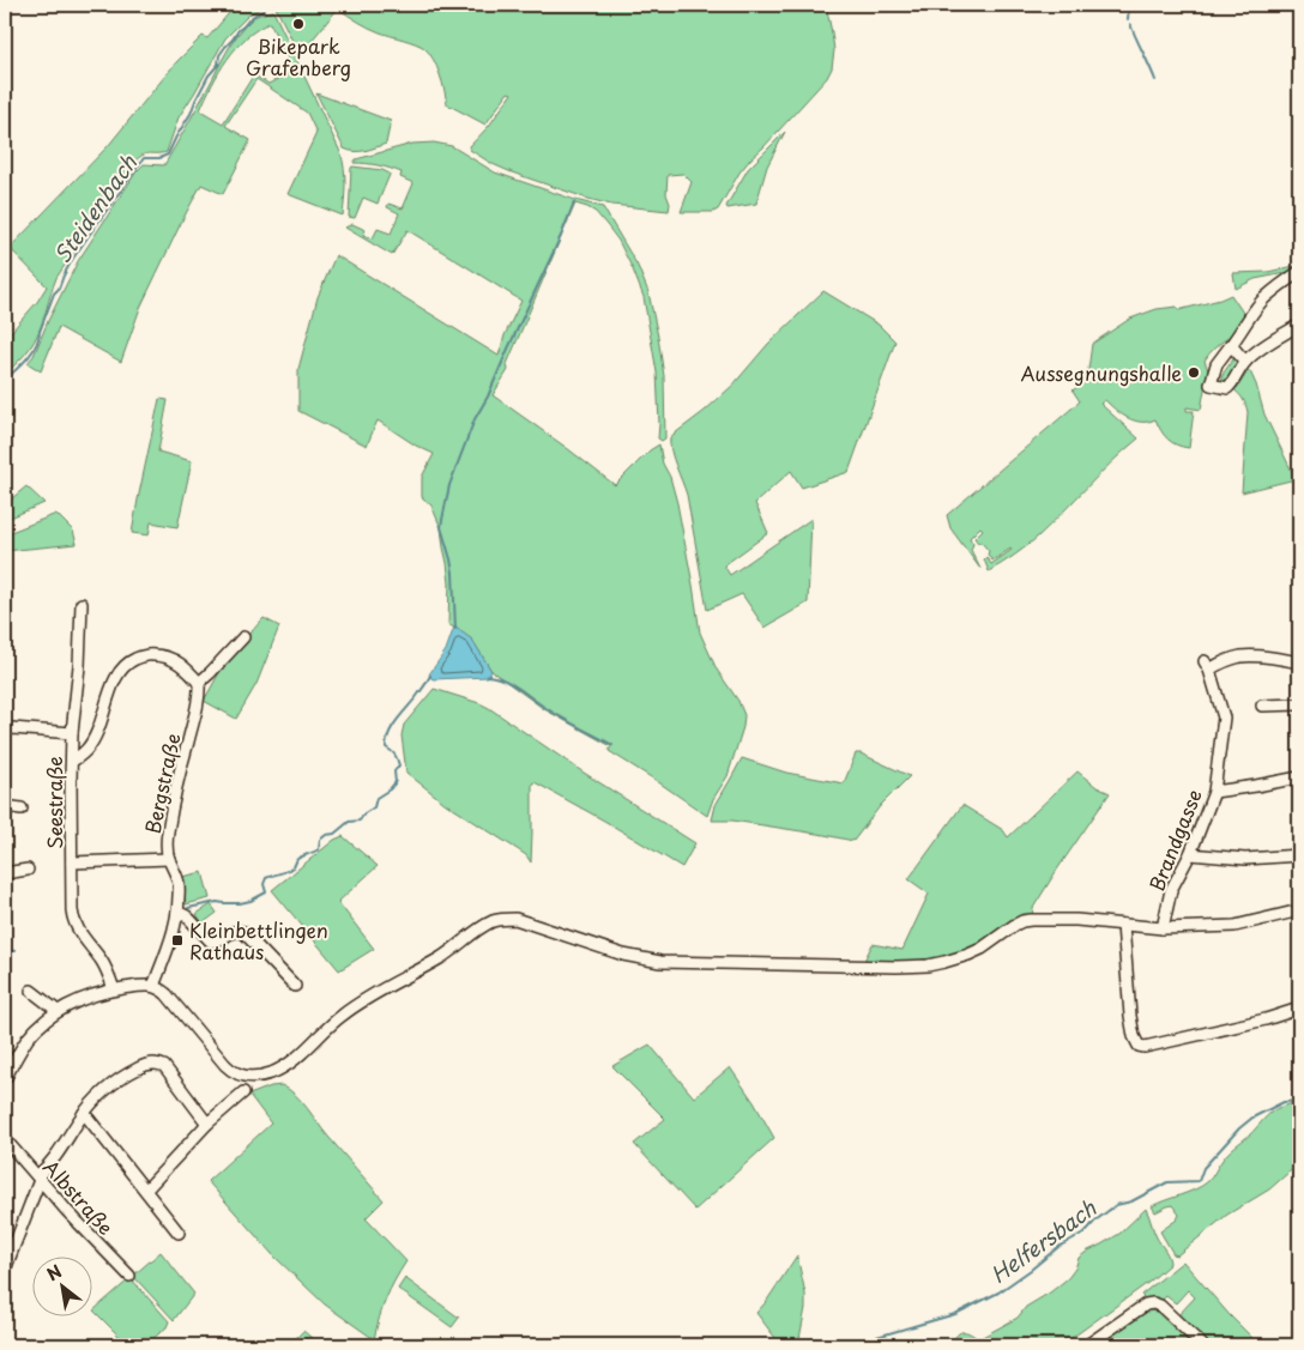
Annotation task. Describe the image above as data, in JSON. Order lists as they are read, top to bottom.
{
  "streets": {
    "street": [
      "Bergstraße",
      "Seestraße",
      "Brandgasse",
      "Albstraße"
    ]
  },
  "water": ["Steidenbach", "Helfersbach"],
  "places": {
    "other": ["Bikepark Grafenberg", "Aussegnungshalle"],
    "transit": ["Kleinbettlingen Rathaus"]
  },
  "north": "top left"
}
